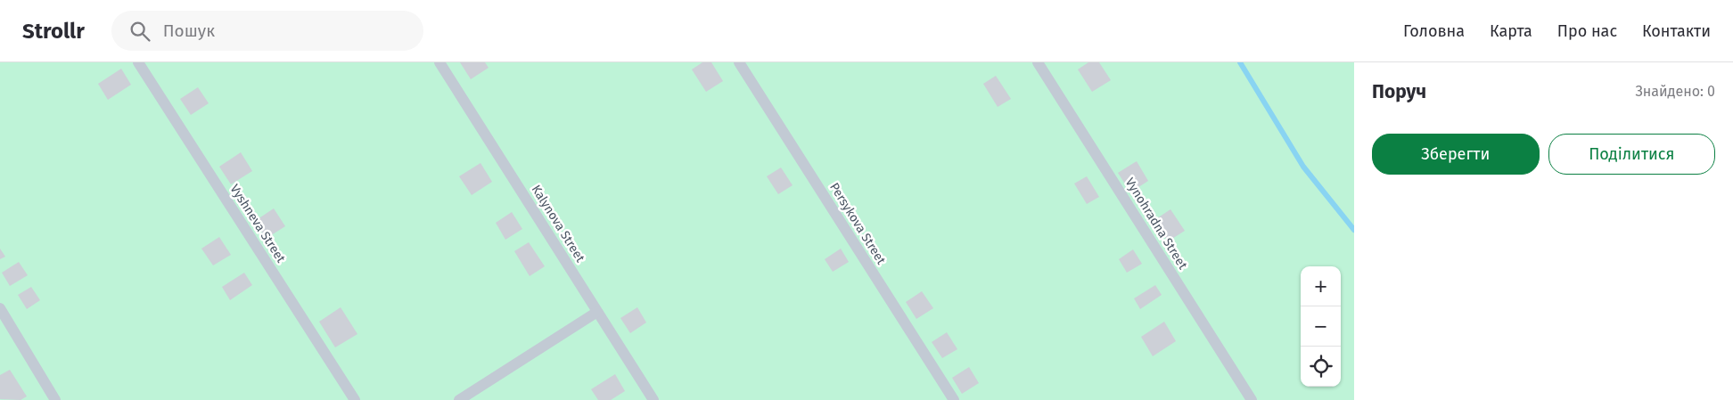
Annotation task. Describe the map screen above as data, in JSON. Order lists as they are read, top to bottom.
{
  "streets": {
    "lane": [
      "Vyshneva Street",
      "Kalynova Street",
      "Persykova Street",
      "Vynohradna Street"
    ]
  },
  "page": {
    "header": "Strollr",
    "search": "Пошук",
    "nav": [
      "Головна",
      "Карта",
      "Про нас",
      "Контакти"
    ],
    "heading": ["Поруч", "Знайдено: 0"],
    "buttons": ["Зберегти", "Поділитися"],
    "map_buttons": ["+", "−"]
  }
}
